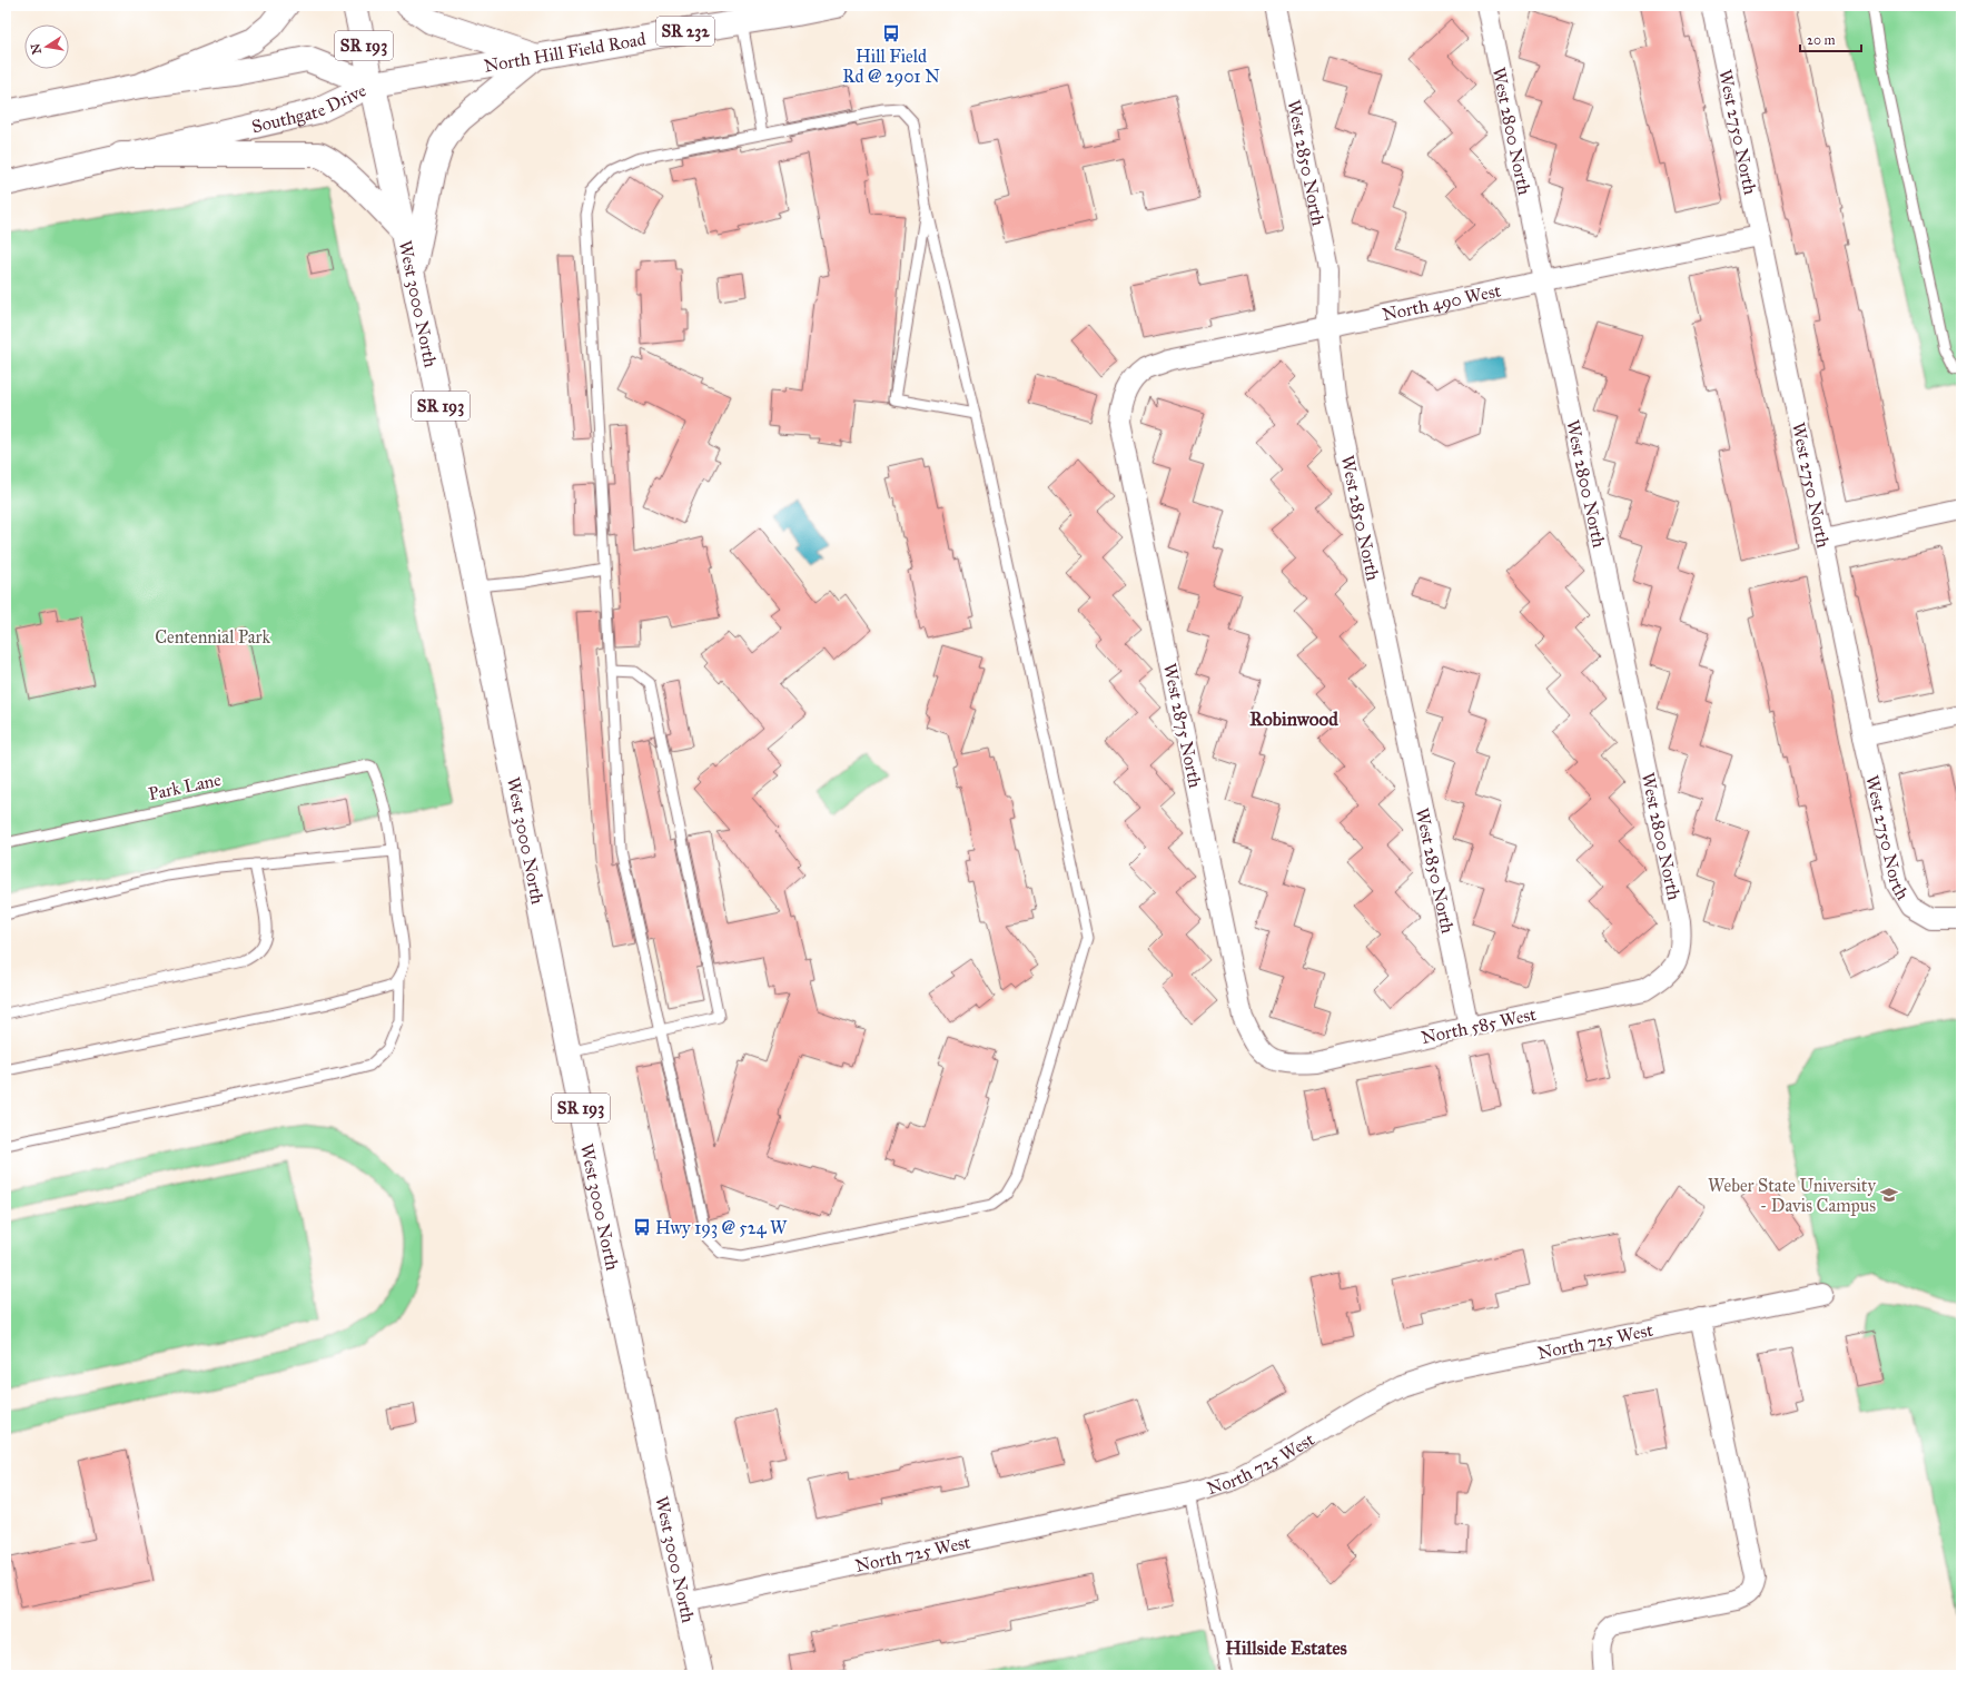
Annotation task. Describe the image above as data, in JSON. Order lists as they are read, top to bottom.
{
  "streets": {
    "main road": [
      "SR 232",
      "SR 193",
      "North Hill Field Road",
      "Southgate Drive",
      "West 3000 North"
    ],
    "street": [
      "West 2800 North",
      "West 2750 North",
      "West 2850 North",
      "North 490 West",
      "West 2875 North",
      "North 585 West",
      "North 725 West"
    ],
    "lane": ["Park Lane"]
  },
  "crossings": [
    ["North Hill Field Road", "Southgate Drive"],
    ["North Hill Field Road", "West 3000 North"],
    ["Southgate Drive", "West 3000 North"],
    ["West 2800 North", "North 490 West"],
    ["West 2800 North", "North 585 West"],
    ["West 2750 North", "North 490 West"],
    ["West 2850 North", "North 490 West"],
    ["West 2850 North", "North 585 West"],
    ["North 490 West", "West 2875 North"],
    ["West 3000 North", "North 725 West"],
    ["West 2875 North", "North 585 West"]
  ],
  "districts": ["Robinwood", "Hillside Estates"],
  "parks": ["Centennial Park"],
  "places": {
    "bus stop": ["Hill Field Rd @ 2901 N", "Hwy 193 @ 524 W"],
    "school or university": ["Weber State University - Davis Campus"]
  },
  "scale_bar": "20 m",
  "north": "left"
}
